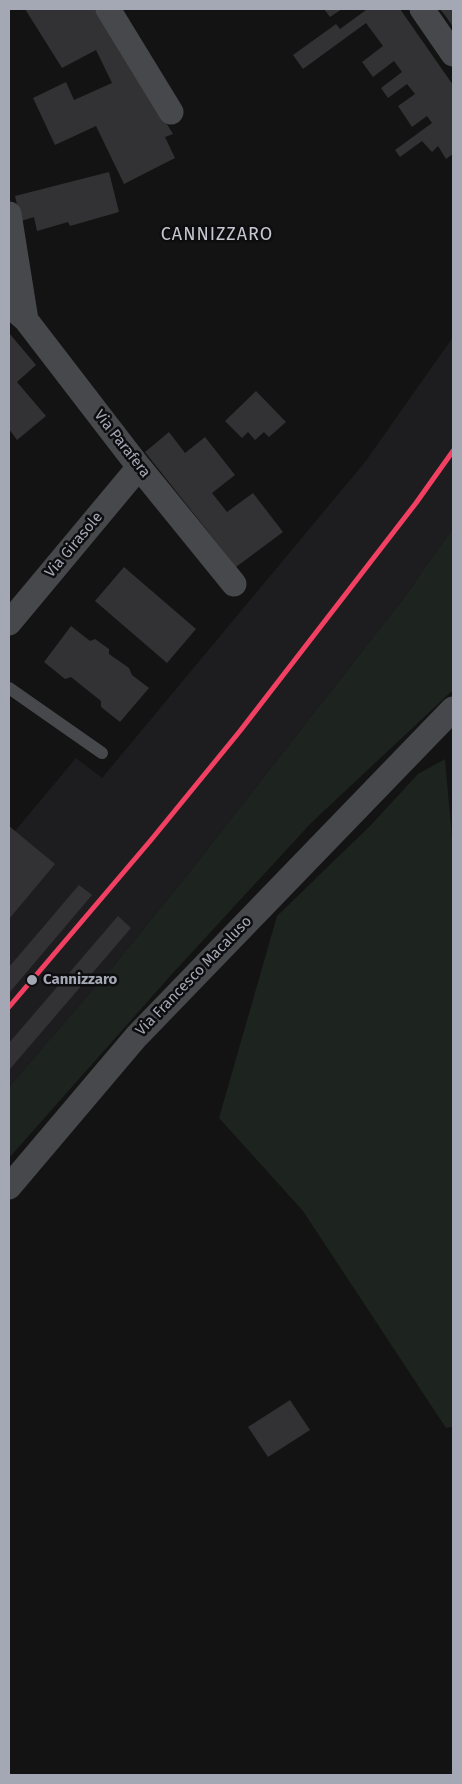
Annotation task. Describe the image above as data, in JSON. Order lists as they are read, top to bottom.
{
  "streets": {
    "street": ["Via Parafera", "Via Girasole", "Via Francesco Macaluso"]
  },
  "crossings": [
    ["Via Parafera", "Via Girasole"]
  ],
  "districts": ["CANNIZZARO"],
  "places": ["Cannizzaro"]
}
